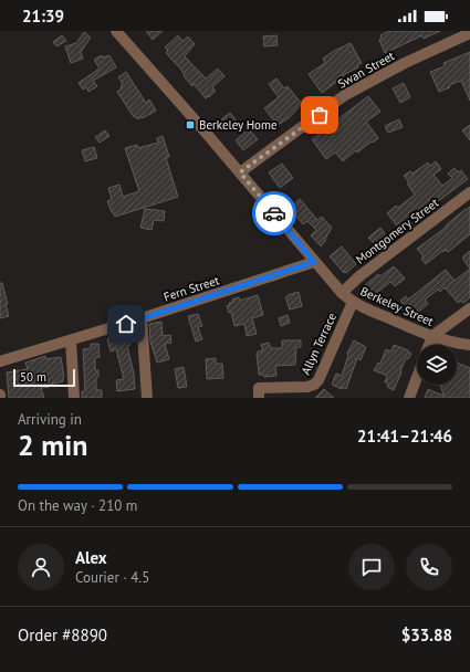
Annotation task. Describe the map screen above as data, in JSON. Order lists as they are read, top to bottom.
{
  "streets": {
    "street": [
      "Swan Street",
      "Montgomery Street",
      "Fern Street",
      "Berkeley Street",
      "Allyn Terrace"
    ]
  },
  "crossings": [
    ["Swan Street", "Berkeley Street"],
    ["Montgomery Street", "Berkeley Street"],
    ["Fern Street", "Berkeley Street"],
    ["Berkeley Street", "Allyn Terrace"]
  ],
  "places": {
    "transit": ["Berkeley Home"]
  },
  "scale_bar": "50 m",
  "page": {
    "status": "21:39",
    "scale": "50 m",
    "heading": ["2 min", "Arriving in", "21:41–21:46"],
    "panel": [
      "Alex",
      "Courier · 4.5",
      "Order #8890",
      "$33.88"
    ],
    "bar": "On the way · 210 m"
  }
}
